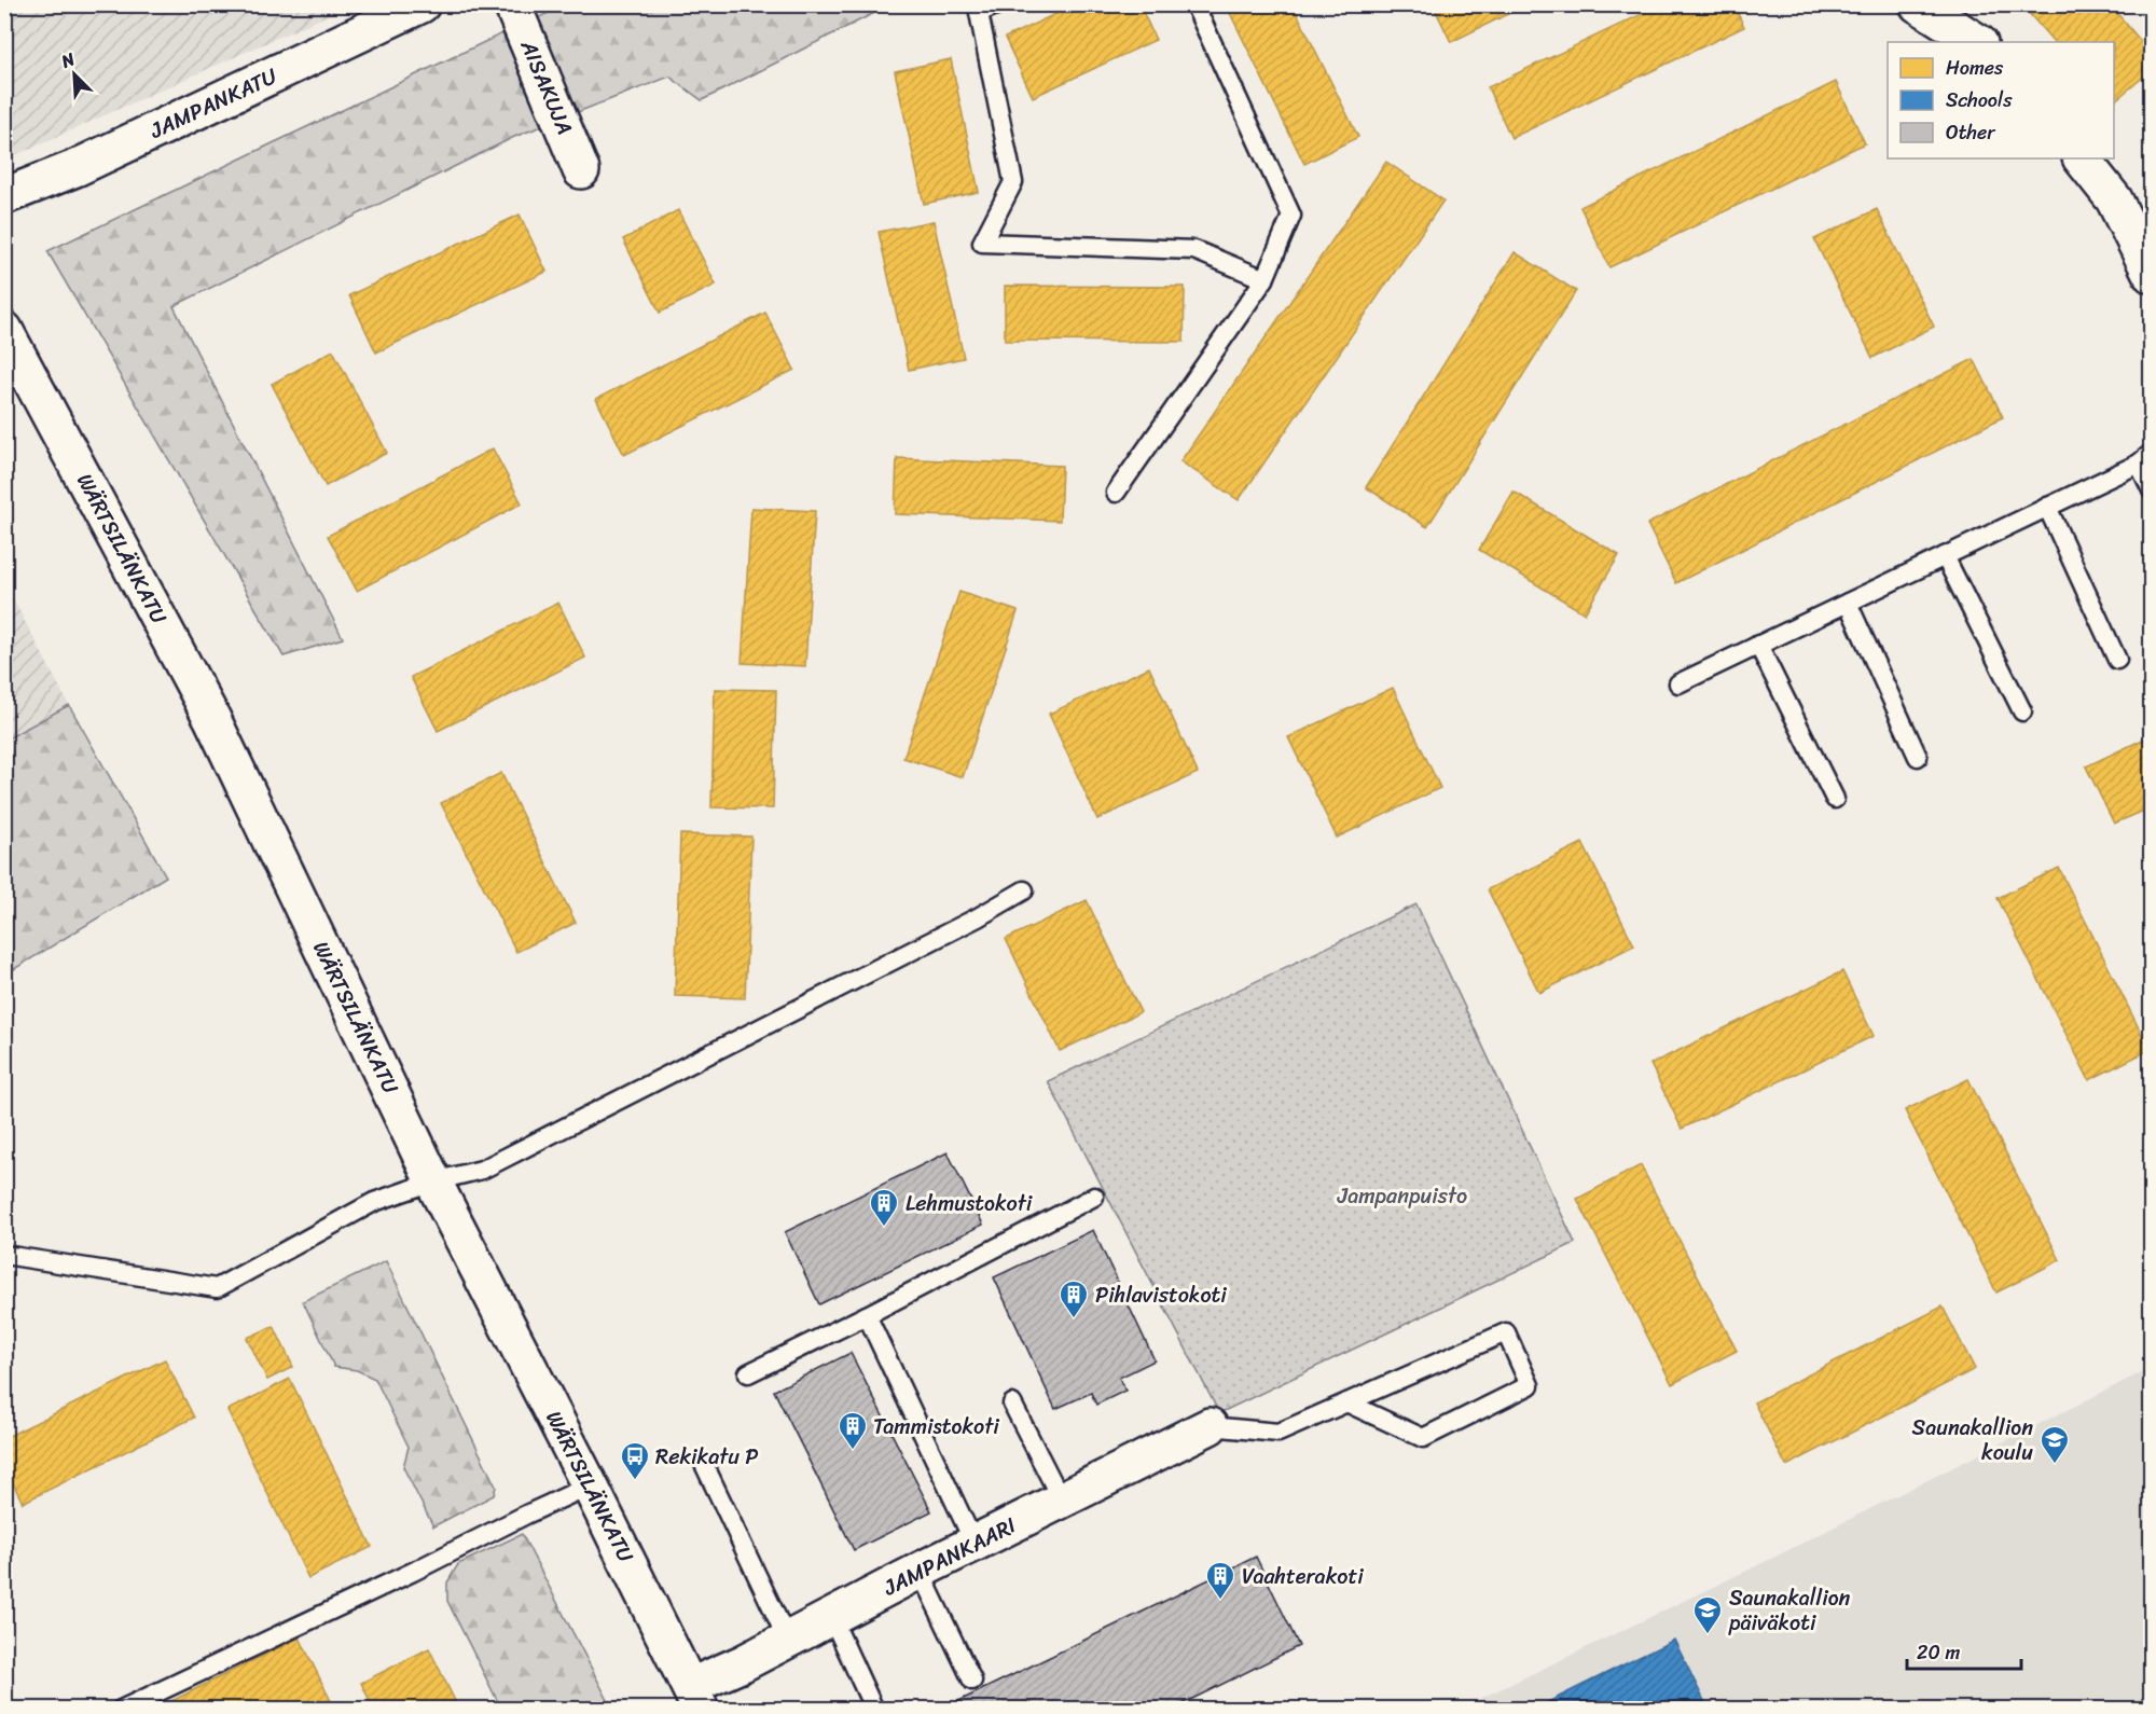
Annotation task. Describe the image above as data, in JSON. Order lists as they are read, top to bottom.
{
  "streets": {
    "street": [
      "AISAKUJA",
      "JAMPANKATU",
      "WÄRTSILÄNKATU",
      "JAMPANKAARI"
    ]
  },
  "crossings": [
    ["WÄRTSILÄNKATU", "JAMPANKAARI"]
  ],
  "parks": ["Jampanpuisto"],
  "places": {
    "building": [
      "Lehmustokoti",
      "Pihlavistokoti",
      "Tammistokoti",
      "Vaahterakoti"
    ],
    "school or university": ["Saunakallion koulu", "Saunakallion päiväkoti"],
    "bus stop": ["Rekikatu P"]
  },
  "legend": ["Homes", "Schools", "Other"],
  "scale_bar": "20 m",
  "north": "top left"
}
